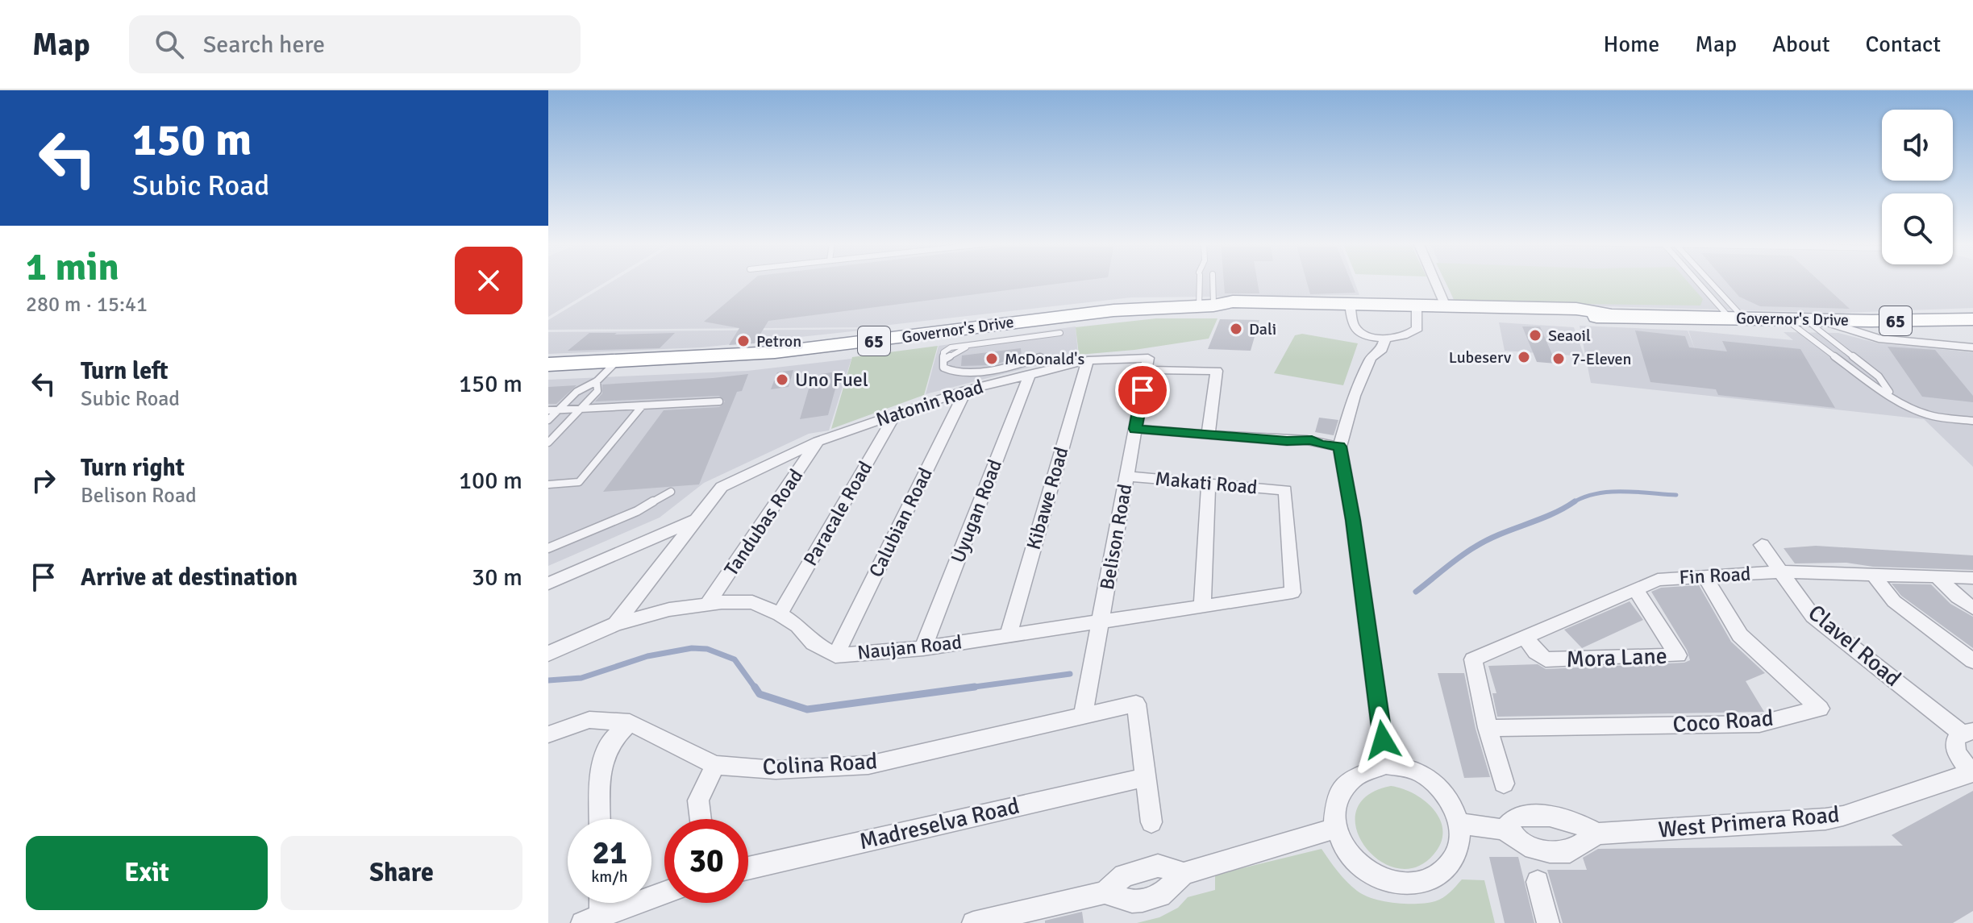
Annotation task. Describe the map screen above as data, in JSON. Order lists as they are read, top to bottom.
{
  "streets": {
    "highway": ["Governor's Drive", "65"],
    "street": [
      "Natonin Road",
      "Makati Road",
      "Kibawe Road",
      "Uyugan Road",
      "Paracale Road",
      "Tandubas Road",
      "Calubian Road",
      "Belison Road",
      "Fin Road",
      "Clavel Road",
      "Naujan Road",
      "Mora Lane",
      "Coco Road",
      "Colina Road",
      "West Primera Road",
      "Madreselva Road"
    ]
  },
  "crossings": [
    ["Natonin Road", "Kibawe Road"],
    ["Natonin Road", "Uyugan Road"],
    ["Natonin Road", "Paracale Road"],
    ["Natonin Road", "Tandubas Road"],
    ["Natonin Road", "Calubian Road"],
    ["Natonin Road", "Belison Road"],
    ["Makati Road", "Belison Road"],
    ["Makati Road", "Naujan Road"],
    ["Kibawe Road", "Naujan Road"],
    ["Uyugan Road", "Naujan Road"],
    ["Paracale Road", "Naujan Road"],
    ["Tandubas Road", "Naujan Road"],
    ["Calubian Road", "Naujan Road"],
    ["Belison Road", "Naujan Road"],
    ["Belison Road", "Colina Road"],
    ["Fin Road", "Clavel Road"],
    ["Fin Road", "Mora Lane"],
    ["Fin Road", "Coco Road"],
    ["Colina Road", "Madreselva Road"]
  ],
  "places": [
    "Dali",
    "Seaoil",
    "Petron",
    "Lubeserv",
    "McDonald's",
    "7-Eleven",
    "Uno Fuel"
  ],
  "page": {
    "header": "Map",
    "search": "Search here",
    "nav": [
      "Home",
      "Map",
      "About",
      "Contact"
    ],
    "turn": ["150 m", "Subic Road"],
    "heading": ["1 min", "280 m · 15:41"],
    "list": [
      {
        "name": "Turn left",
        "note": "Subic Road",
        "value": "150 m"
      },
      {
        "name": "Turn right",
        "note": "Belison Road",
        "value": "100 m"
      },
      {
        "name": "Arrive at destination",
        "value": "30 m"
      }
    ],
    "speed": "21 km/h",
    "limit": "30",
    "buttons": ["Exit", "Share"]
  }
}
